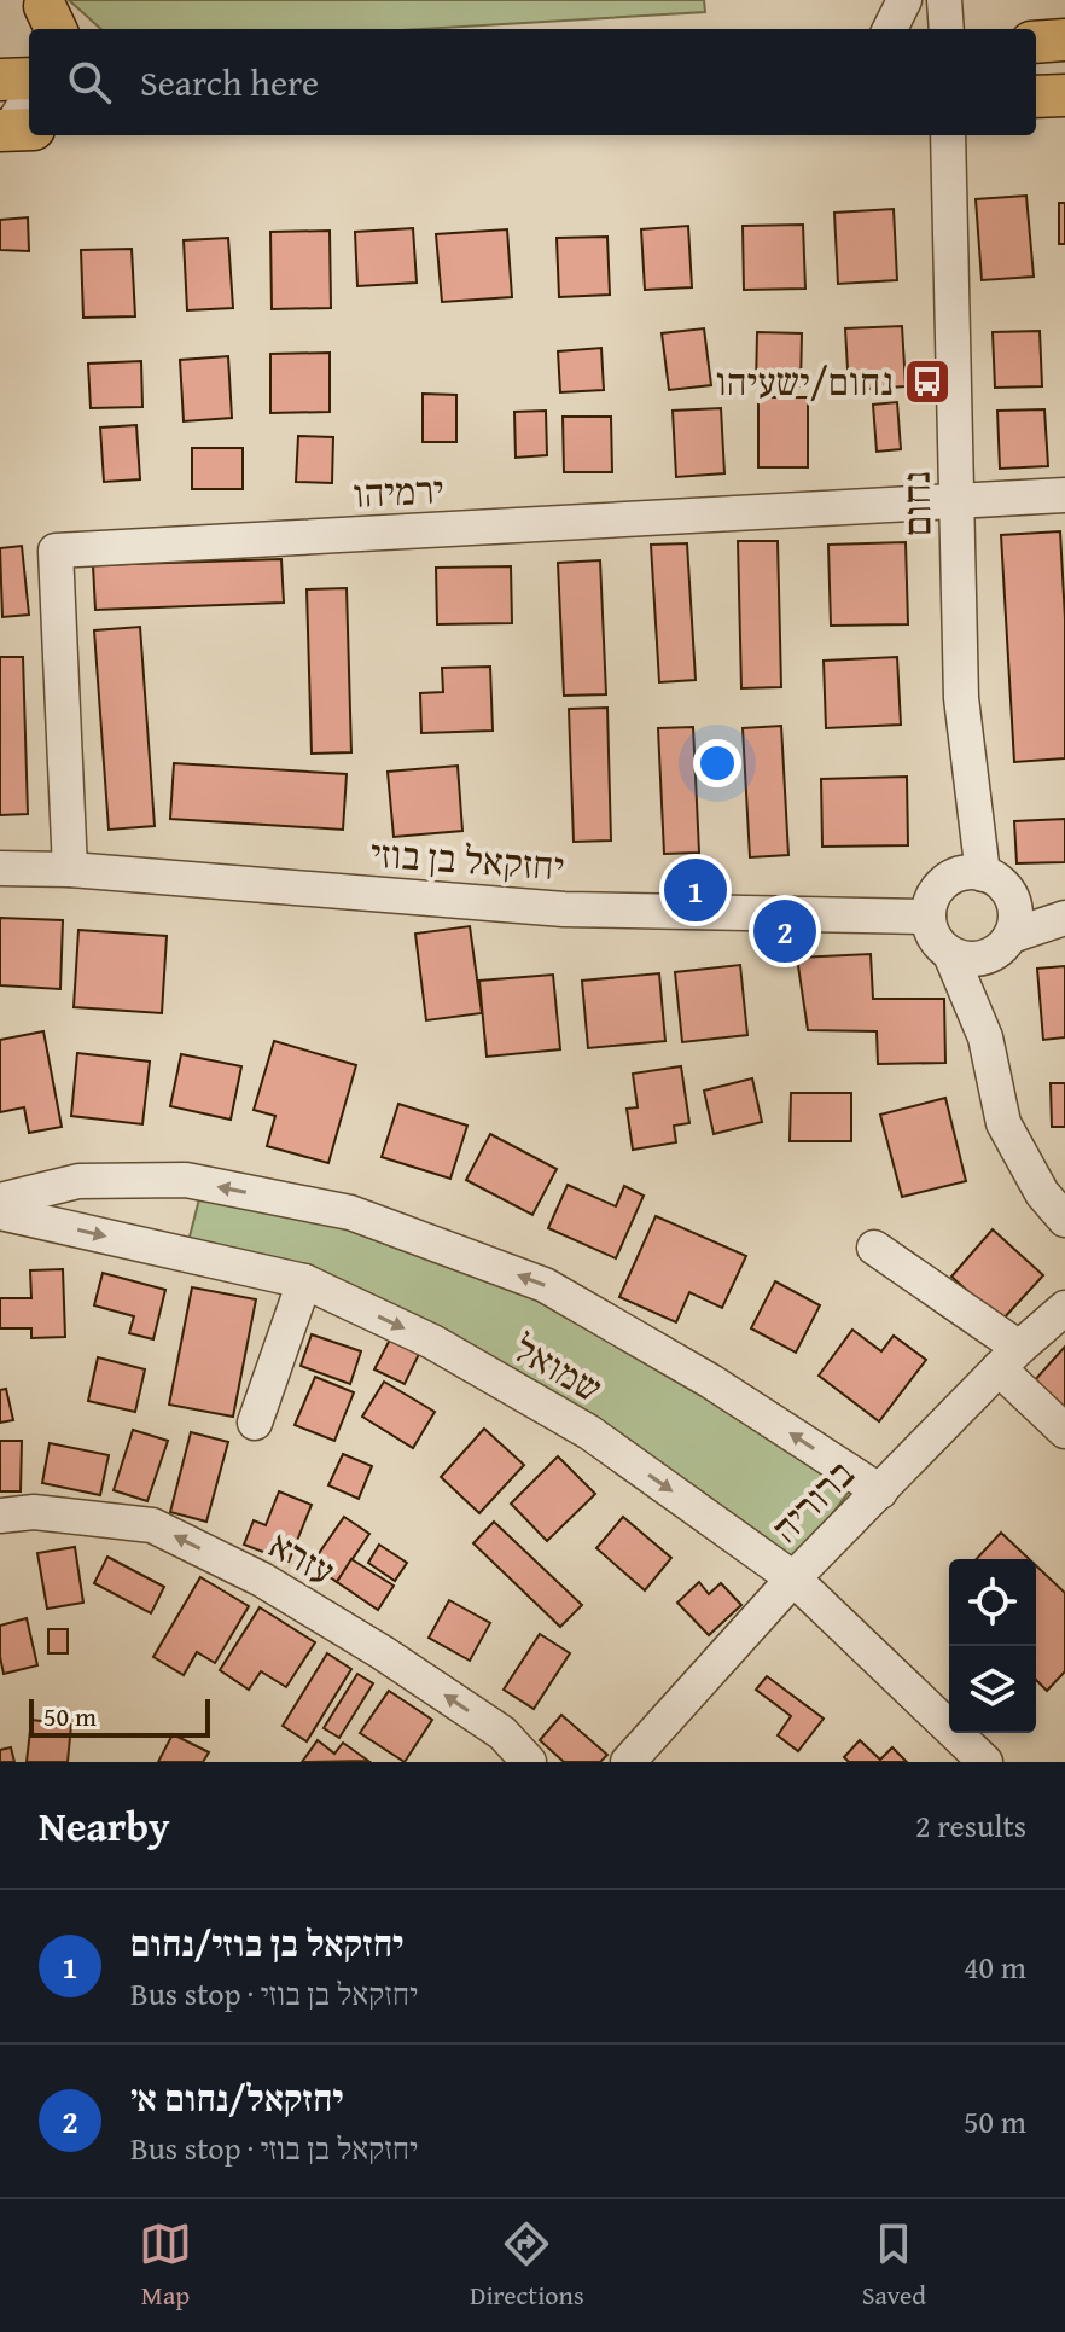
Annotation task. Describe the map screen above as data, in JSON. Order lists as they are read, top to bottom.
{
  "streets": {
    "street": [
      "ירמיהו",
      "נחום",
      "יחזקאל בן בוזי",
      "שמואל",
      "ברוריה",
      "עזרא"
    ]
  },
  "crossings": [
    ["ירמיהו", "נחום"],
    ["ירמיהו", "יחזקאל בן בוזי"],
    ["נחום", "יחזקאל בן בוזי"],
    ["שמואל", "ברוריה"]
  ],
  "one_way": ["עזרא"],
  "places": {
    "bus stop": ["נחום/ישעיהו"]
  },
  "scale_bar": "50 m",
  "page": {
    "search": "Search here",
    "pins": ["1", "2"],
    "scale": "50 m",
    "heading": ["Nearby", "2 results"],
    "list": [
      {
        "mark": "1",
        "name": "יחזקאל בן בוזי/נחום",
        "note": "Bus stop · יחזקאל בן בוזי",
        "value": "40 m"
      },
      {
        "mark": "2",
        "name": "יחזקאל/נחום א׳",
        "note": "Bus stop · יחזקאל בן בוזי",
        "value": "50 m"
      }
    ],
    "nav": ["Map", "Directions", "Saved"]
  }
}
